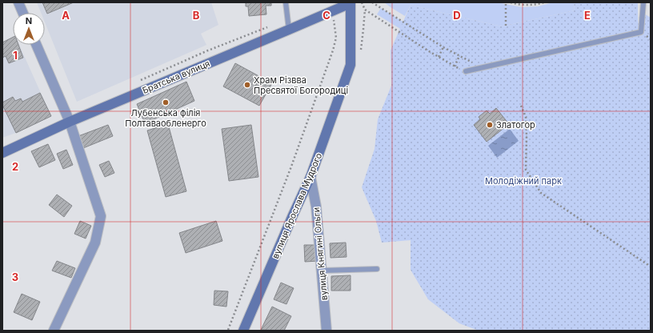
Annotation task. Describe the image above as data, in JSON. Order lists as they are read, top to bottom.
{
  "streets": {
    "street": ["Братська вулиця", "вулиця Ярослава Мудрого", "вулиця Княгині Ольги"]
  },
  "crossings": [
    ["Братська вулиця", "вулиця Ярослава Мудрого"],
    ["вулиця Ярослава Мудрого", "вулиця Княгині Ольги"]
  ],
  "parks": ["Молодіжний парк"],
  "places": ["Храм Різвва Пресвятої Богородиці", "Лубенська філія Полтаваобленерго", "Златогор"],
  "north": "top",
  "grid": {
    "columns": [
      "A",
      "B",
      "C",
      "D",
      "E"
    ],
    "rows": ["1", "2", "3"]
  }
}
